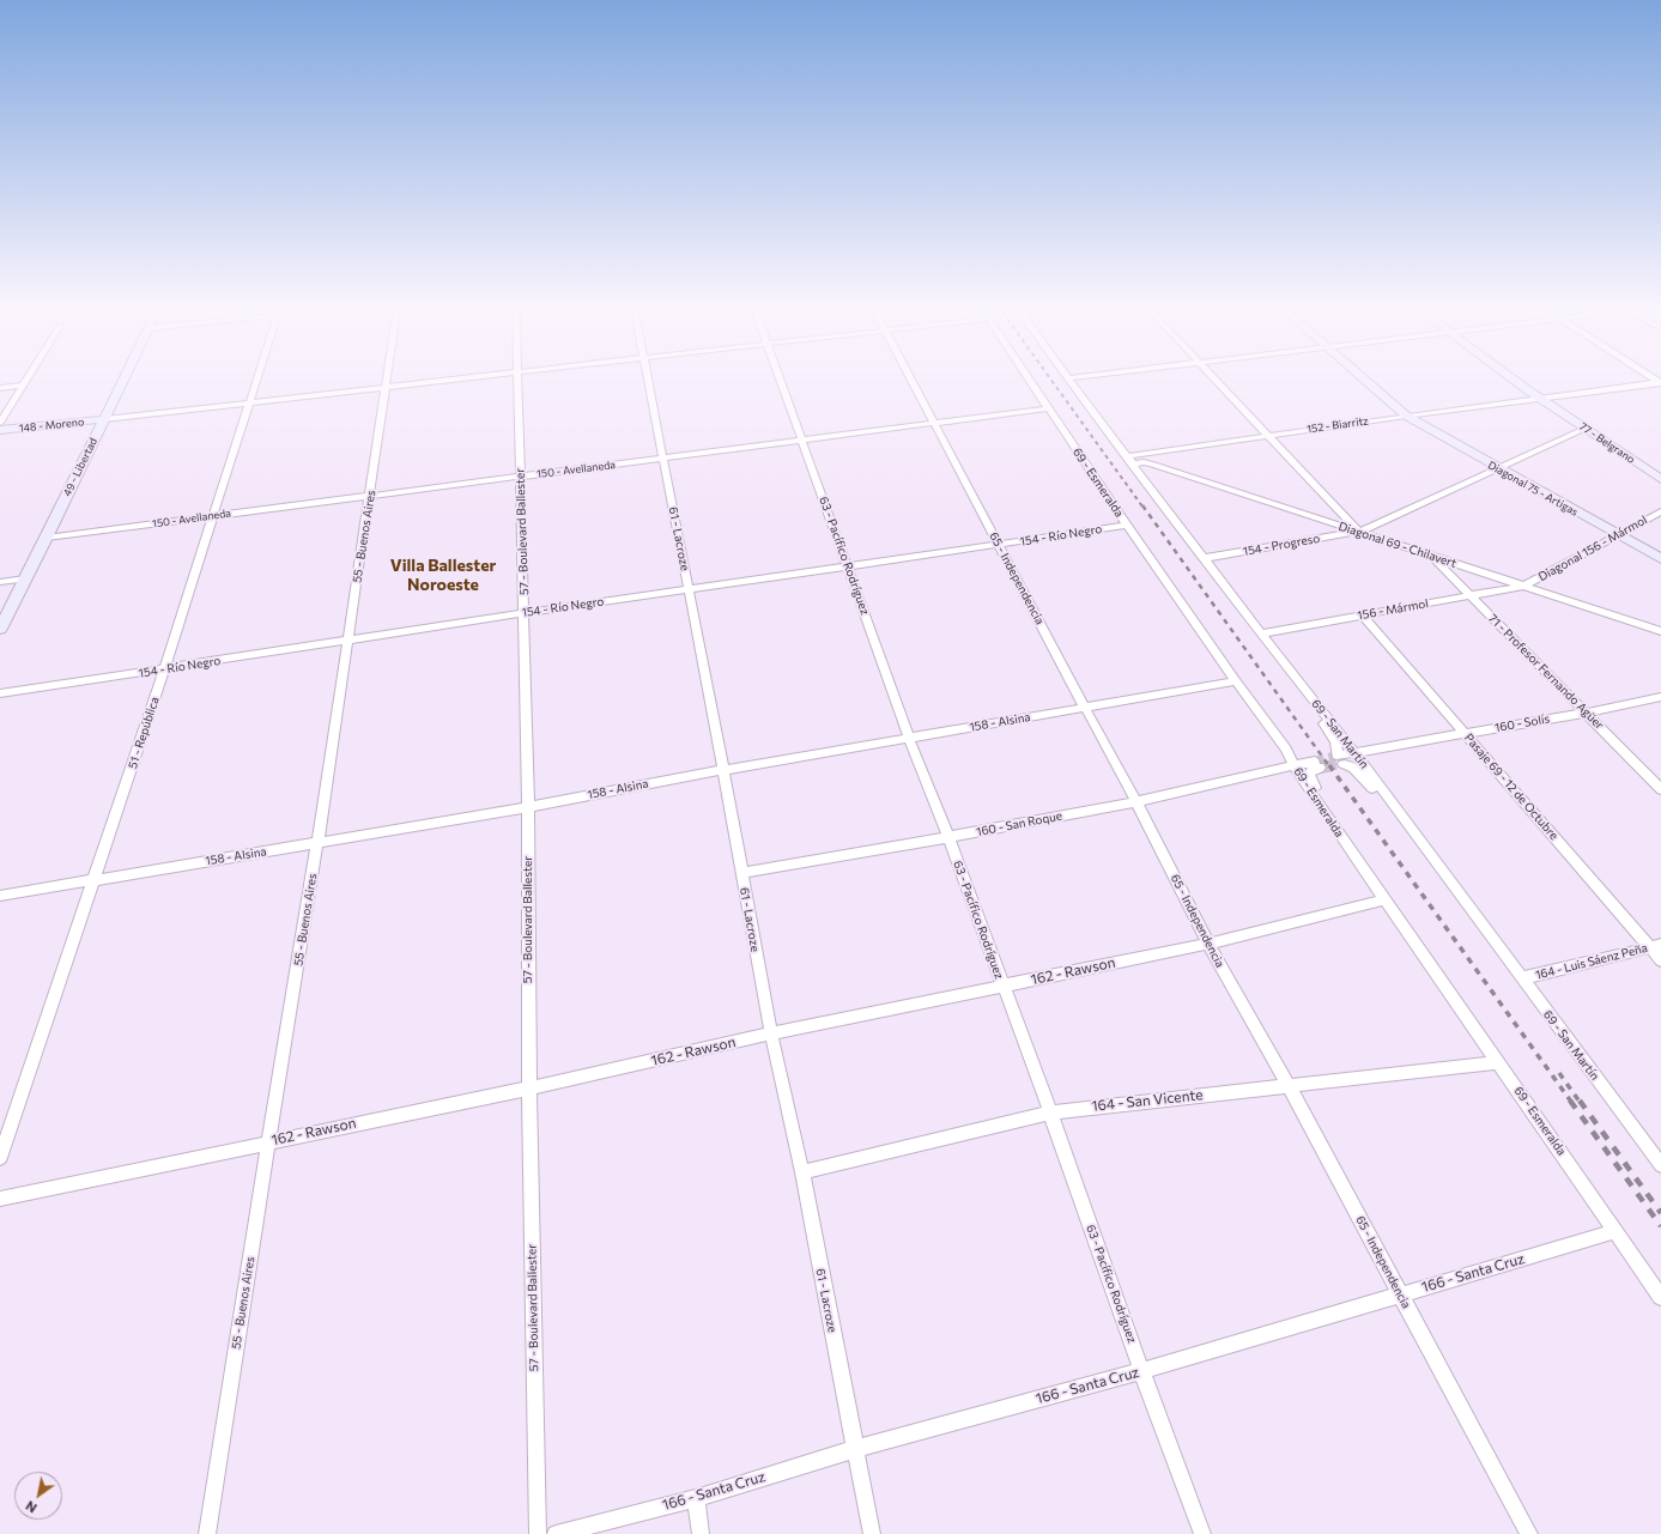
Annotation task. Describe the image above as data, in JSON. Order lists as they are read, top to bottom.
{
  "streets": {
    "street": [
      "148 - Moreno",
      "152 - Biarritz",
      "77 - Belgrano",
      "49 - Libertad",
      "150 - Avellaneda",
      "69 - Esmeralda",
      "Diagonal 75 - Artigas",
      "57 - Boulevard Ballester",
      "154 - Río Negro",
      "55 - Buenos Aires",
      "61 - Lacroze",
      "154 - Progreso",
      "Diagonal 69 - Chilavert",
      "Diagonal 156 - Mármol",
      "63 - Pacífico Rodríguez",
      "65 - Independencia",
      "156 - Mármol",
      "71 - Profesor Fernando Agüer",
      "158 - Alsina",
      "160 - Solís",
      "51 - República",
      "69 - San Martín",
      "Pasaje 69 - 12 de Octubre",
      "160 - San Roque",
      "164 - Luis Sáenz Peña",
      "162 - Rawson",
      "164 - San Vicente",
      "166 - Santa Cruz"
    ]
  },
  "crossings": [
    ["148 - Moreno", "49 - Libertad"],
    ["148 - Moreno", "55 - Buenos Aires"],
    ["148 - Moreno", "51 - República"],
    ["152 - Biarritz", "77 - Belgrano"],
    ["152 - Biarritz", "Diagonal 75 - Artigas"],
    ["152 - Biarritz", "69 - San Martín"],
    ["77 - Belgrano", "154 - Progreso"],
    ["49 - Libertad", "150 - Avellaneda"],
    ["150 - Avellaneda", "69 - Esmeralda"],
    ["150 - Avellaneda", "57 - Boulevard Ballester"],
    ["150 - Avellaneda", "55 - Buenos Aires"],
    ["150 - Avellaneda", "61 - Lacroze"],
    ["150 - Avellaneda", "63 - Pacífico Rodríguez"],
    ["150 - Avellaneda", "65 - Independencia"],
    ["150 - Avellaneda", "51 - República"],
    ["69 - Esmeralda", "154 - Río Negro"],
    ["69 - Esmeralda", "158 - Alsina"],
    ["69 - Esmeralda", "160 - San Roque"],
    ["69 - Esmeralda", "162 - Rawson"],
    ["69 - Esmeralda", "164 - San Vicente"],
    ["69 - Esmeralda", "166 - Santa Cruz"],
    ["Diagonal 75 - Artigas", "154 - Progreso"],
    ["Diagonal 75 - Artigas", "Diagonal 156 - Mármol"],
    ["57 - Boulevard Ballester", "154 - Río Negro"],
    ["57 - Boulevard Ballester", "158 - Alsina"],
    ["57 - Boulevard Ballester", "162 - Rawson"],
    ["154 - Río Negro", "55 - Buenos Aires"],
    ["154 - Río Negro", "61 - Lacroze"],
    ["154 - Río Negro", "63 - Pacífico Rodríguez"],
    ["154 - Río Negro", "65 - Independencia"],
    ["154 - Río Negro", "51 - República"],
    ["55 - Buenos Aires", "158 - Alsina"],
    ["55 - Buenos Aires", "162 - Rawson"],
    ["61 - Lacroze", "158 - Alsina"],
    ["61 - Lacroze", "160 - San Roque"],
    ["61 - Lacroze", "162 - Rawson"],
    ["61 - Lacroze", "164 - San Vicente"],
    ["61 - Lacroze", "166 - Santa Cruz"],
    ["154 - Progreso", "Diagonal 69 - Chilavert"],
    ["154 - Progreso", "69 - San Martín"],
    ["Diagonal 69 - Chilavert", "Diagonal 156 - Mármol"],
    ["Diagonal 69 - Chilavert", "156 - Mármol"],
    ["Diagonal 69 - Chilavert", "71 - Profesor Fernando Agüer"],
    ["Diagonal 69 - Chilavert", "69 - San Martín"],
    ["Diagonal 156 - Mármol", "156 - Mármol"],
    ["63 - Pacífico Rodríguez", "158 - Alsina"],
    ["63 - Pacífico Rodríguez", "160 - San Roque"],
    ["63 - Pacífico Rodríguez", "162 - Rawson"],
    ["63 - Pacífico Rodríguez", "164 - San Vicente"],
    ["63 - Pacífico Rodríguez", "166 - Santa Cruz"],
    ["65 - Independencia", "158 - Alsina"],
    ["65 - Independencia", "160 - San Roque"],
    ["65 - Independencia", "162 - Rawson"],
    ["65 - Independencia", "164 - San Vicente"],
    ["65 - Independencia", "166 - Santa Cruz"],
    ["156 - Mármol", "71 - Profesor Fernando Agüer"],
    ["156 - Mármol", "69 - San Martín"],
    ["156 - Mármol", "Pasaje 69 - 12 de Octubre"],
    ["71 - Profesor Fernando Agüer", "160 - Solís"],
    ["158 - Alsina", "51 - República"],
    ["160 - Solís", "69 - San Martín"],
    ["160 - Solís", "Pasaje 69 - 12 de Octubre"],
    ["69 - San Martín", "164 - Luis Sáenz Peña"],
    ["Pasaje 69 - 12 de Octubre", "164 - Luis Sáenz Peña"]
  ],
  "districts": ["Villa Ballester Noroeste"],
  "north": "bottom left"
}
